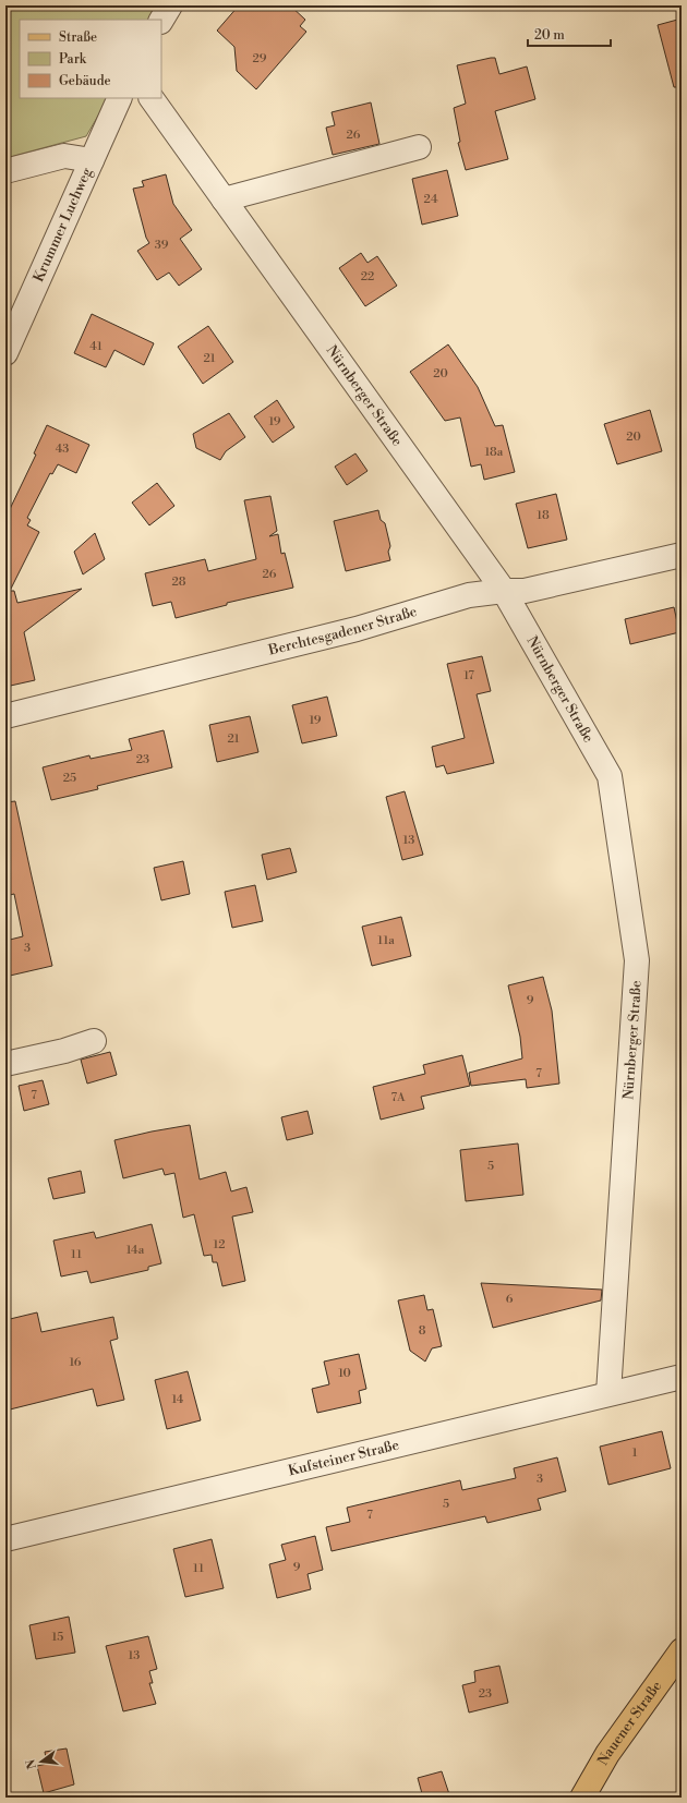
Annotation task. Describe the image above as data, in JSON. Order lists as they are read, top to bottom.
{
  "streets": {
    "main road": ["Nauener Straße"],
    "street": [
      "Krummer Luchweg",
      "Nürnberger Straße",
      "Berchtesgadener Straße",
      "Kufsteiner Straße"
    ]
  },
  "crossings": [
    ["Nürnberger Straße", "Berchtesgadener Straße"],
    ["Nürnberger Straße", "Kufsteiner Straße"]
  ],
  "house_numbers": [
    "29",
    "26",
    "24",
    "39",
    "22",
    "41",
    "21",
    "20",
    "19",
    "20",
    "43",
    "18a",
    "18",
    "26",
    "28",
    "17",
    "19",
    "21",
    "23",
    "25",
    "13",
    "11a",
    "3",
    "9",
    "7",
    "7",
    "7A",
    "5",
    "12",
    "14a",
    "11",
    "6",
    "8",
    "16",
    "10",
    "14",
    "1",
    "3",
    "5",
    "7",
    "9",
    "11",
    "15",
    "13",
    "23"
  ],
  "legend": ["Straße", "Park", "Gebäude"],
  "scale_bar": "20 m",
  "north": "left"
}
